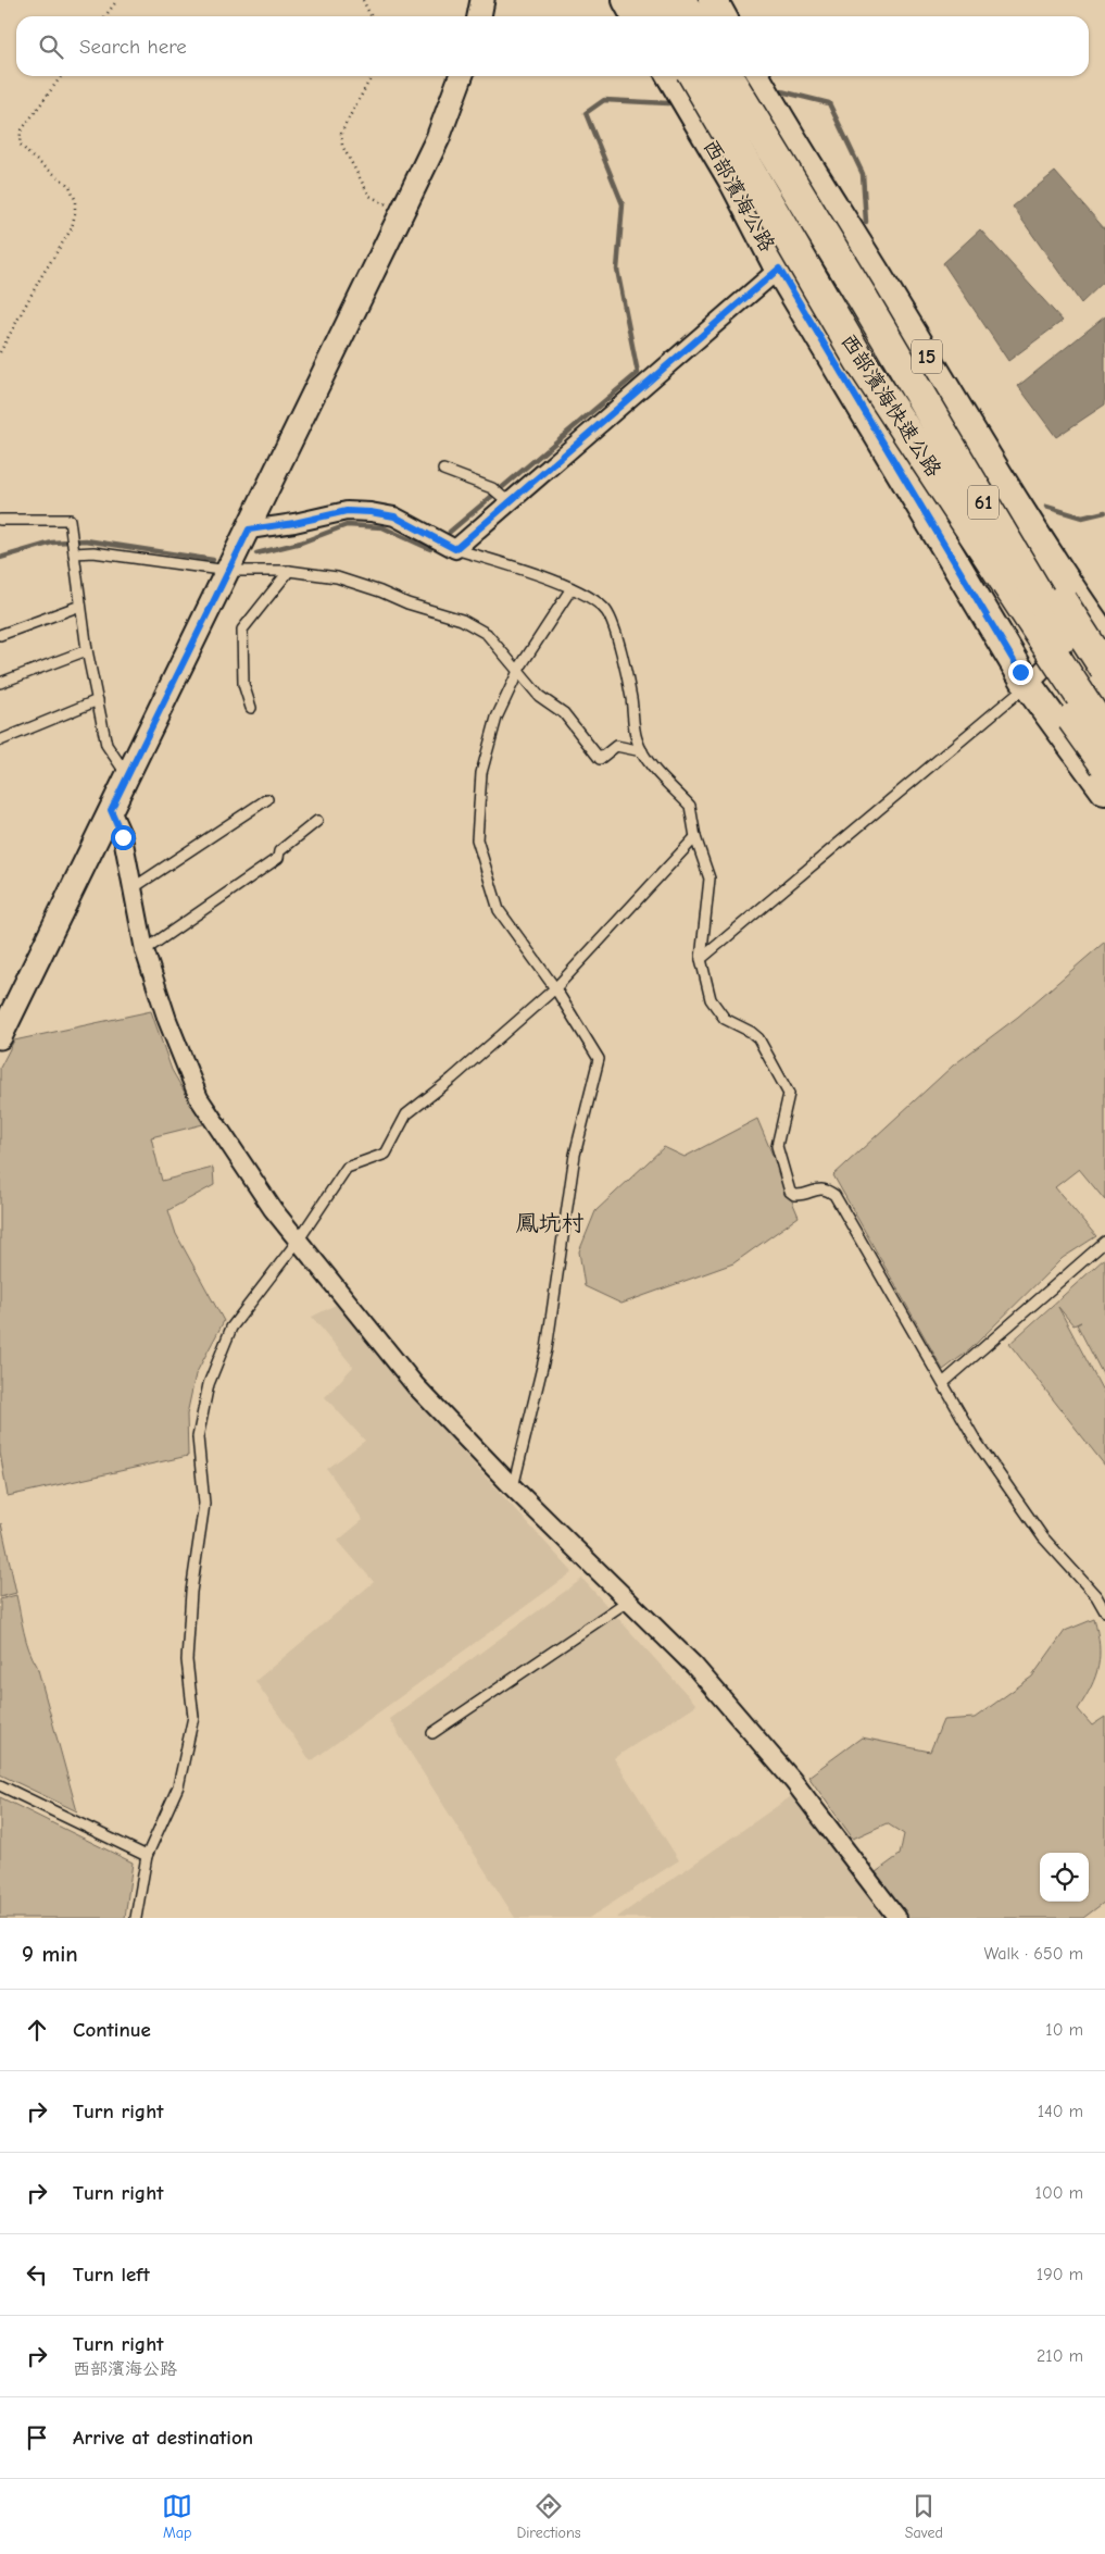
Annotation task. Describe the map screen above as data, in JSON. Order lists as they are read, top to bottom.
{
  "streets": {
    "highway": ["西部濱海快速公路", "61"],
    "main road": ["西部濱海公路", "15"]
  },
  "districts": ["鳳坑村"],
  "page": {
    "search": "Search here",
    "heading": ["9 min", "Walk · 650 m"],
    "list": [
      ["Continue", "10 m"],
      ["Turn right", "140 m"],
      ["Turn right", "100 m"],
      ["Turn left", "190 m"],
      ["Turn right", "西部濱海公路", "210 m"],
      "Arrive at destination"
    ],
    "nav": ["Map", "Directions", "Saved"]
  }
}
